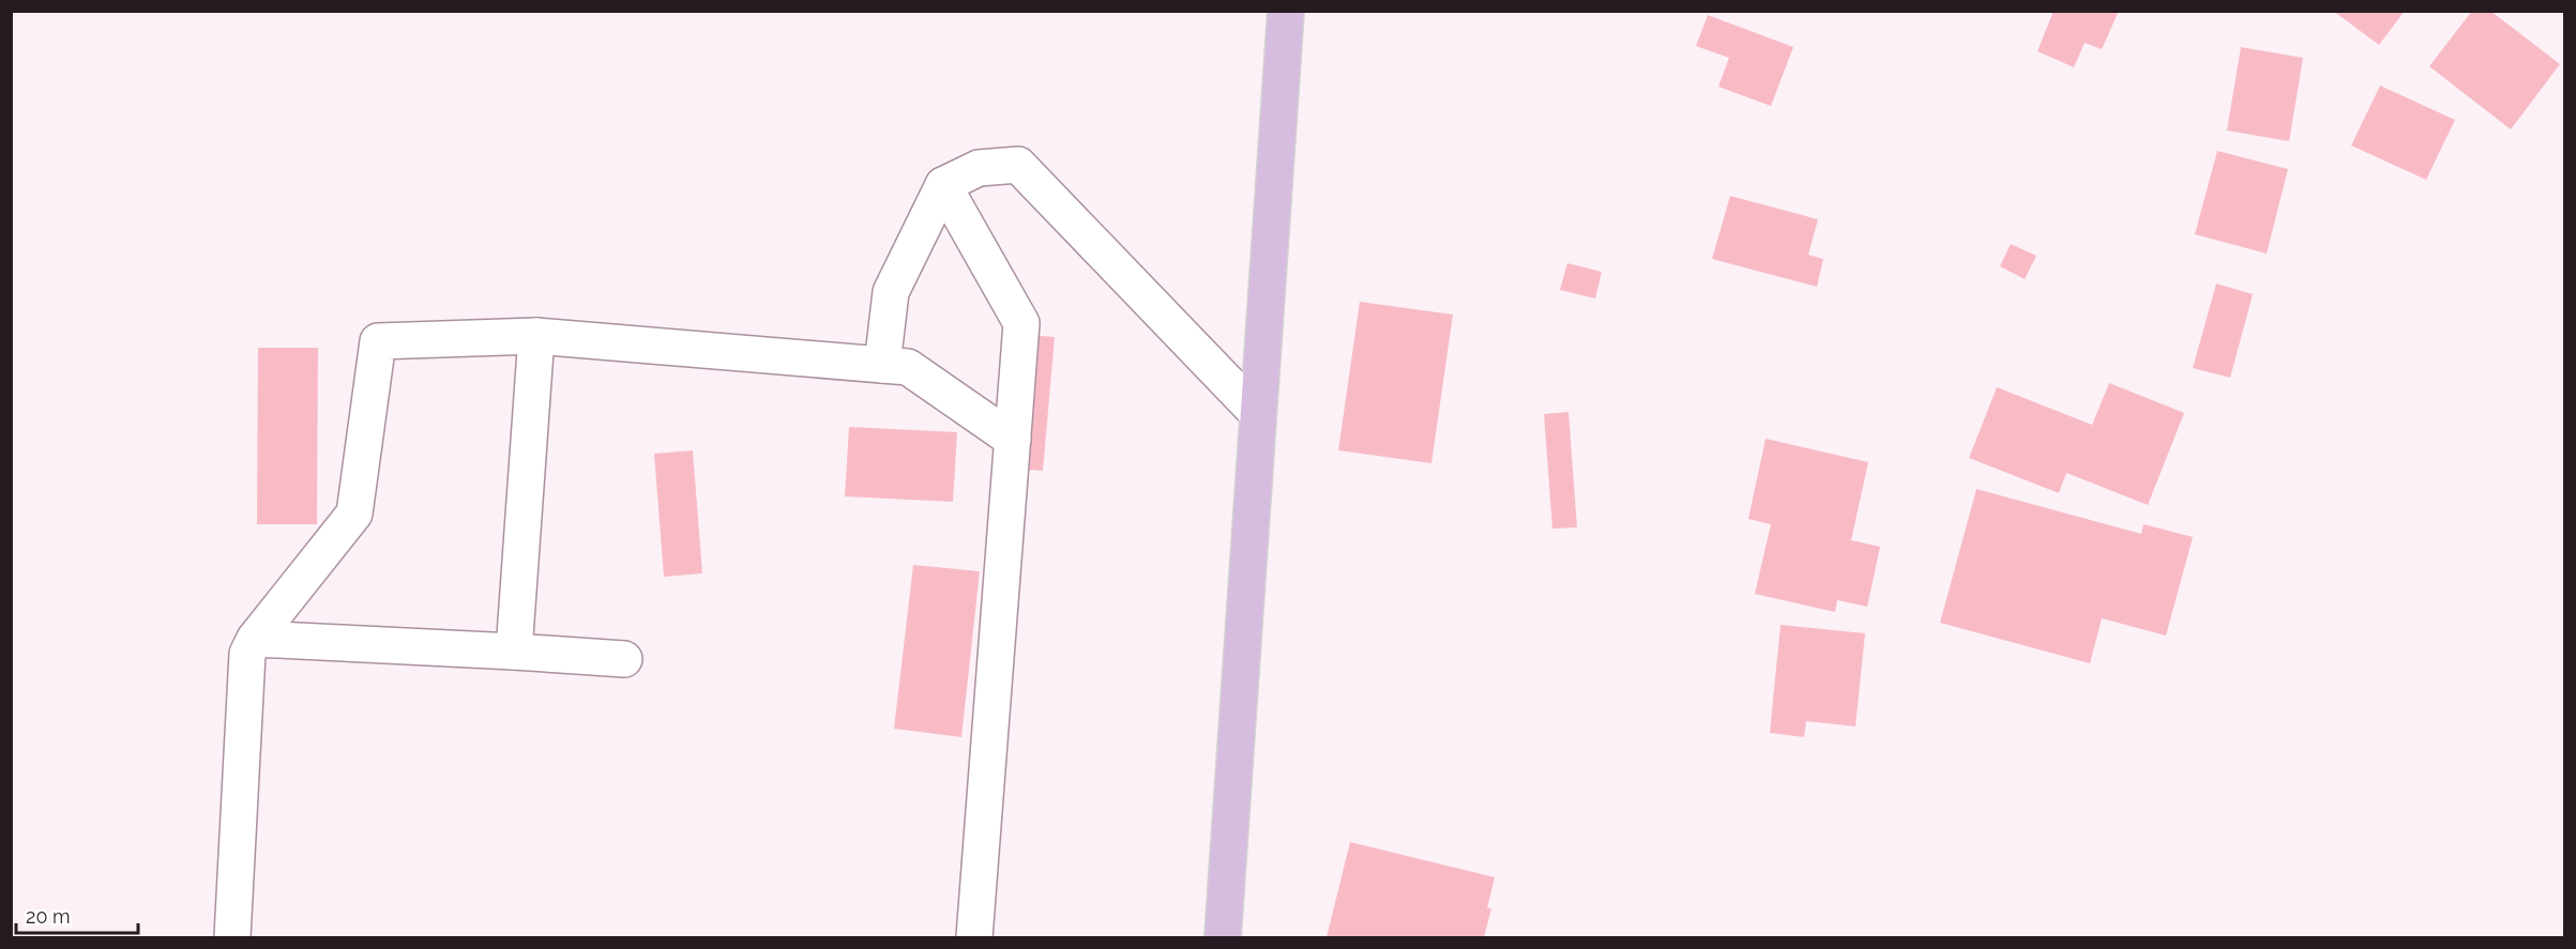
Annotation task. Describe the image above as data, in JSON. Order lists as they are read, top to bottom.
{
  "scale_bar": "20 m"
}
